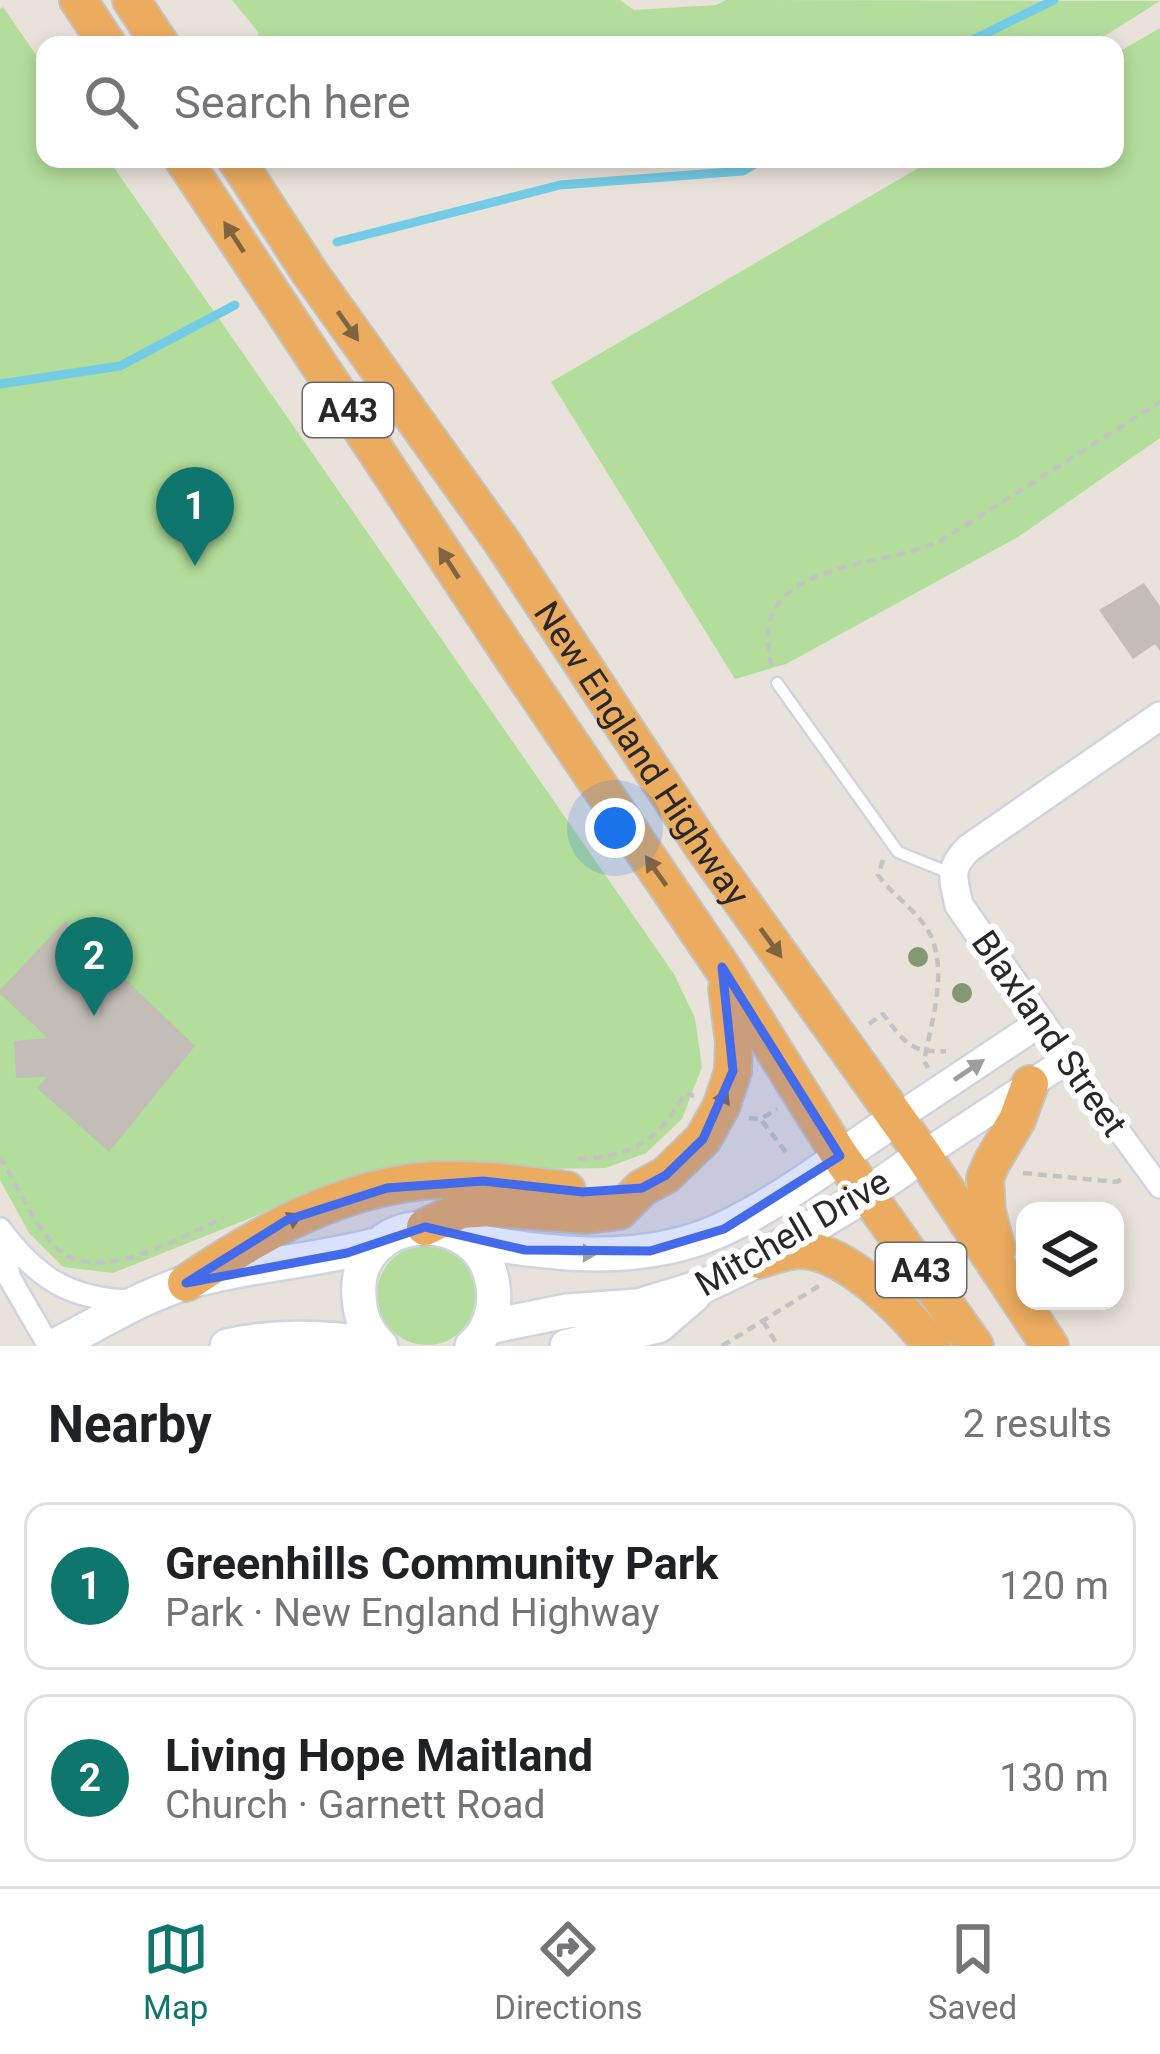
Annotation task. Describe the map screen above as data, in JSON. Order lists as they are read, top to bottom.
{
  "streets": {
    "highway": ["A43", "New England Highway"],
    "main road": ["Mitchell Drive"],
    "street": ["Blaxland Street"]
  },
  "crossings": [
    ["New England Highway", "Mitchell Drive"],
    ["Blaxland Street", "Mitchell Drive"]
  ],
  "one_way": ["Mitchell Drive"],
  "page": {
    "search": "Search here",
    "pins": ["1", "2"],
    "heading": ["Nearby", "2 results"],
    "list": [
      {
        "mark": "1",
        "name": "Greenhills Community Park",
        "note": "Park · New England Highway",
        "value": "120 m"
      },
      {
        "mark": "2",
        "name": "Living Hope Maitland",
        "note": "Church · Garnett Road",
        "value": "130 m"
      }
    ],
    "nav": ["Map", "Directions", "Saved"]
  }
}
